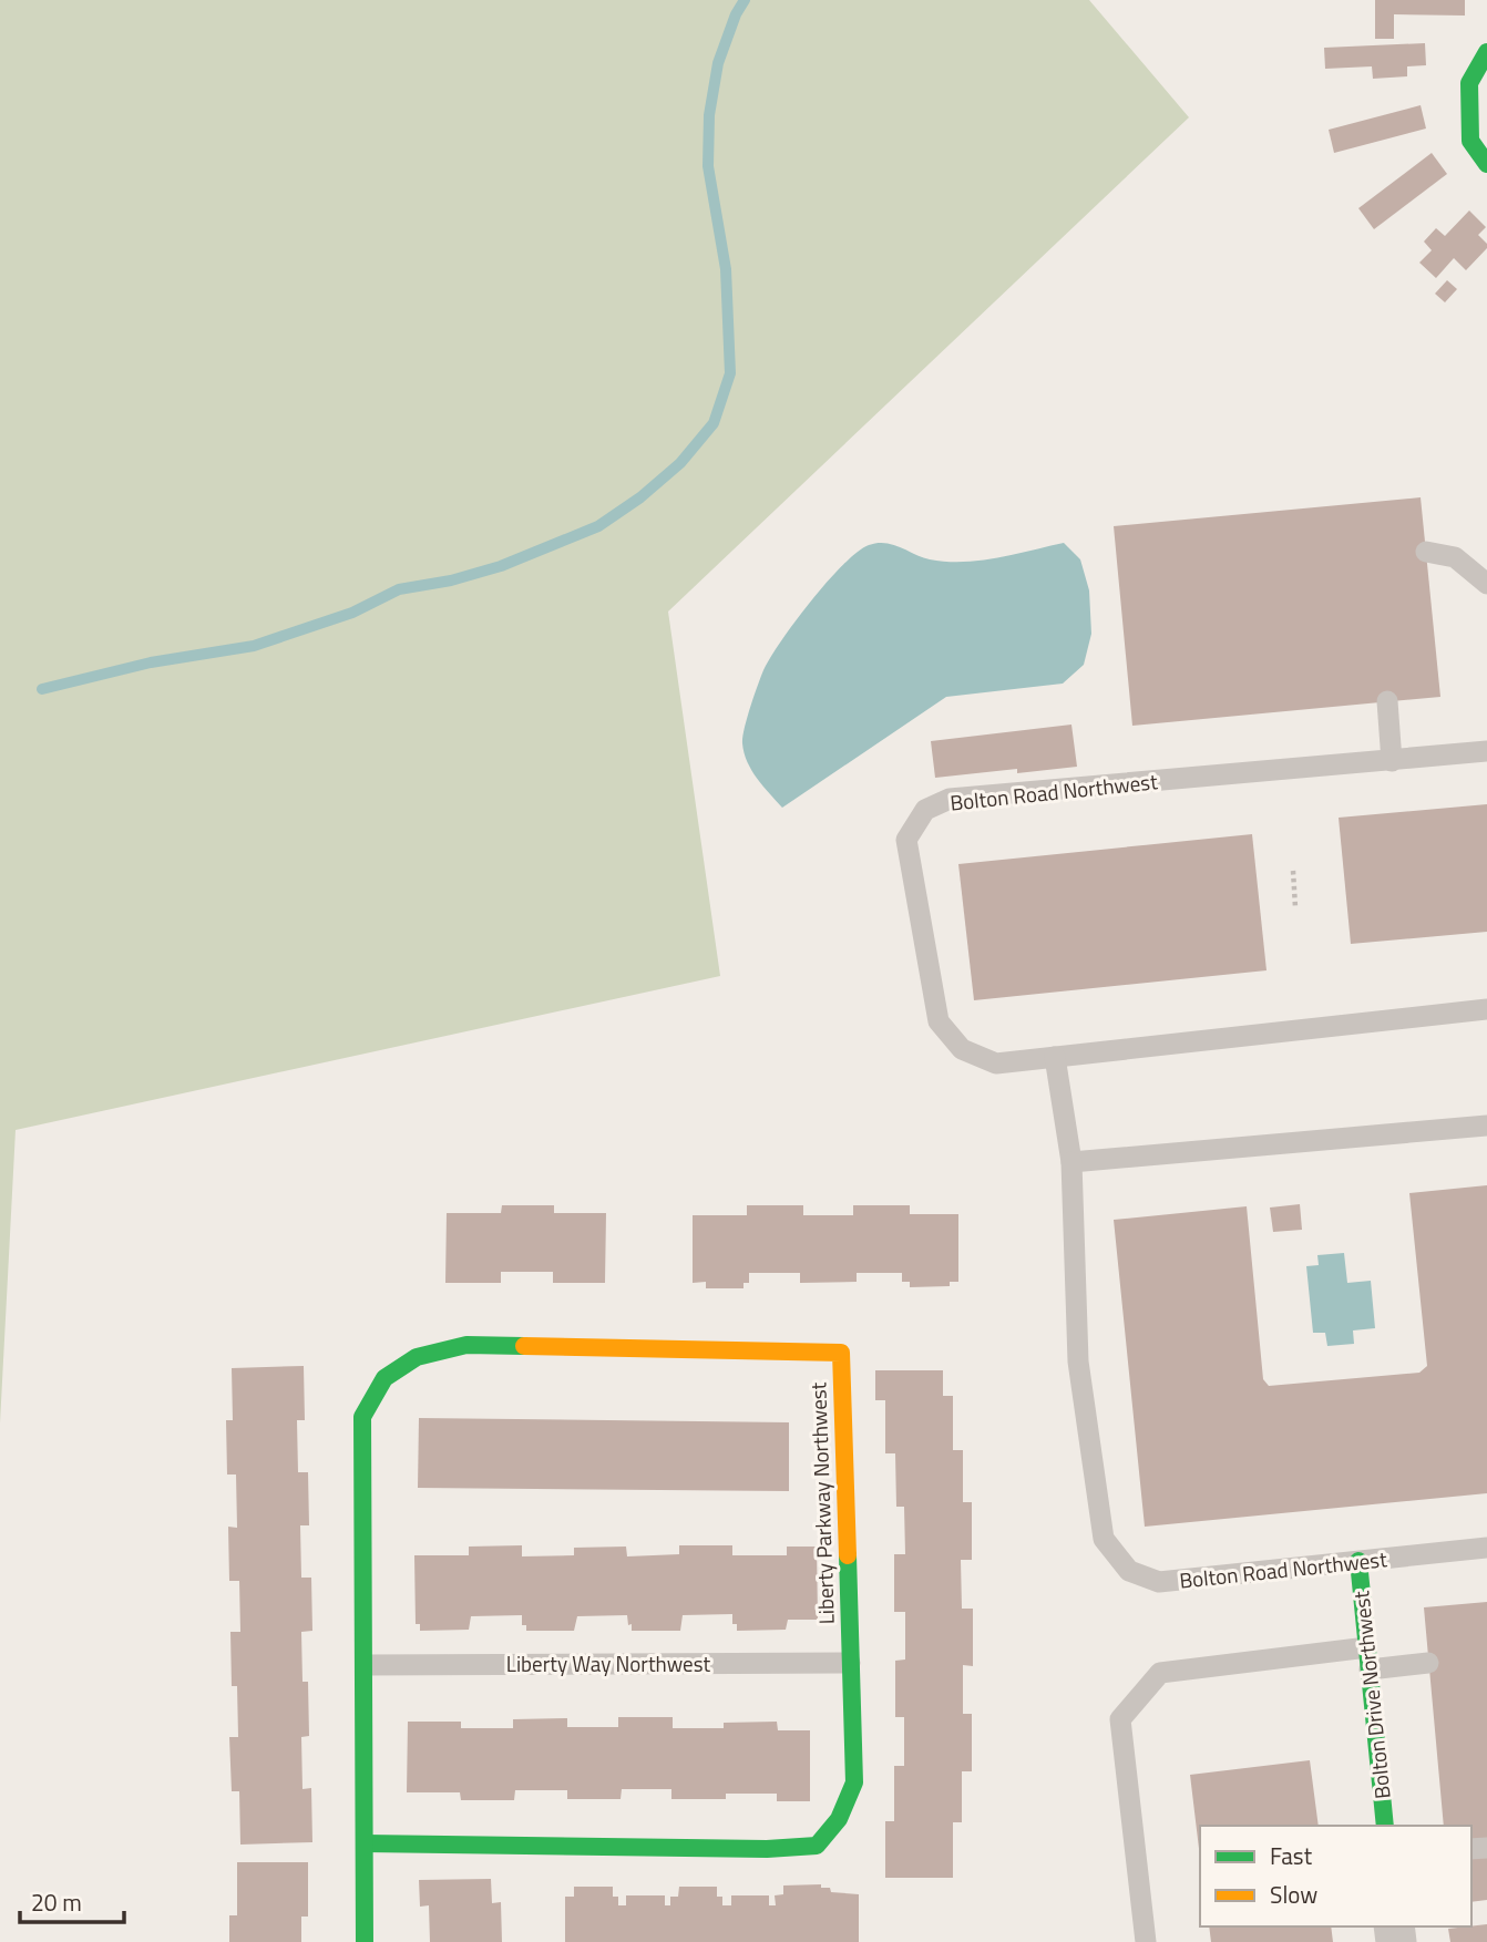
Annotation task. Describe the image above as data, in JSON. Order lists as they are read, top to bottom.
{
  "streets": {
    "street": ["Liberty Parkway Northwest", "Bolton Drive Northwest"],
    "lane": ["Bolton Road Northwest", "Liberty Way Northwest"]
  },
  "crossings": [
    ["Bolton Road Northwest", "Bolton Drive Northwest"],
    ["Liberty Parkway Northwest", "Liberty Way Northwest"]
  ],
  "legend": ["Fast", "Slow"],
  "scale_bar": "20 m"
}
